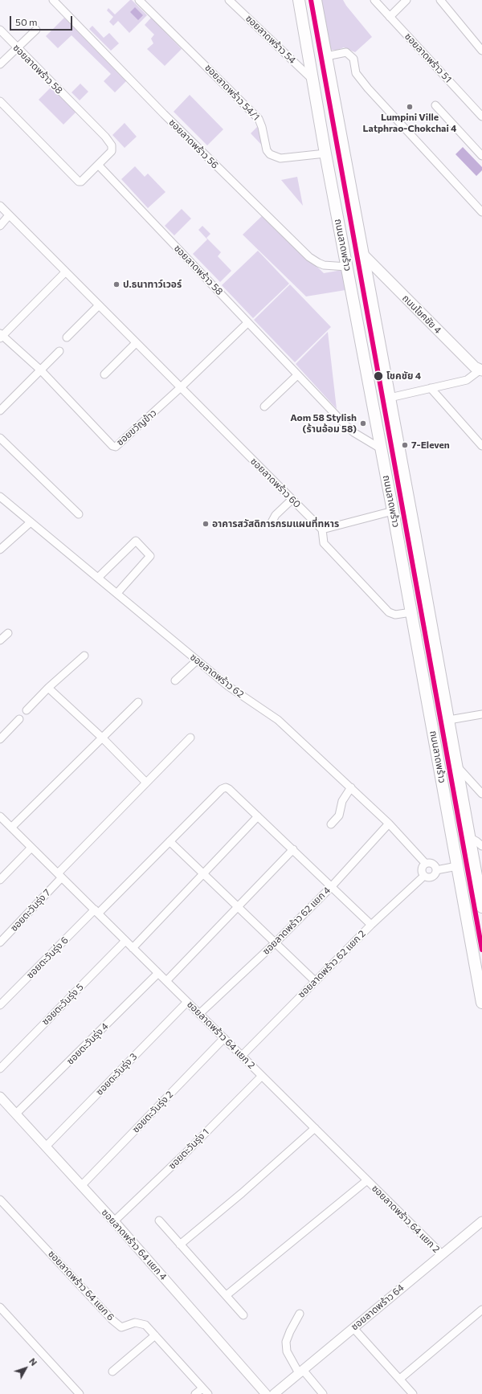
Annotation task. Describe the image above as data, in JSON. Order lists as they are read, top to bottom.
{
  "streets": {
    "main road": ["ถนนลาดพร้าว", "ถนนโชคชัย 4"],
    "street": [
      "ซอยลาดพร้าว 54",
      "ซอยลาดพร้าว 51",
      "ซอยลาดพร้าว 58",
      "ซอยลาดพร้าว 54/1",
      "ซอยลาดพร้าว 56",
      "ซอยขวัญข้าว",
      "ซอยลาดพร้าว 60",
      "ซอยลาดพร้าว 62",
      "ซอยตะวันรุ่ง 7",
      "ซอยลาดพร้าว 62 แยก 4",
      "ซอยตะวันรุ่ง 6",
      "ซอยลาดพร้าว 62 แยก 2",
      "ซอยตะวันรุ่ง 5",
      "ซอยลาดพร้าว 64 แยก 2",
      "ซอยตะวันรุ่ง 4",
      "ซอยตะวันรุ่ง 3",
      "ซอยตะวันรุ่ง 2",
      "ซอยตะวันรุ่ง 1",
      "ซอยลาดพร้าว 64 แยก 4",
      "ซอยลาดพร้าว 64 แยก 6",
      "ซอยลาดพร้าว 64"
    ]
  },
  "crossings": [
    ["ซอยลาดพร้าว 54", "ถนนลาดพร้าว"],
    ["ซอยลาดพร้าว 58", "ถนนลาดพร้าว"],
    ["ซอยลาดพร้าว 58", "ซอยขวัญข้าว"],
    ["ซอยลาดพร้าว 54/1", "ถนนลาดพร้าว"],
    ["ซอยลาดพร้าว 56", "ถนนลาดพร้าว"],
    ["ถนนลาดพร้าว", "ถนนโชคชัย 4"],
    ["ซอยขวัญข้าว", "ซอยลาดพร้าว 60"],
    ["ซอยลาดพร้าว 62", "ซอยลาดพร้าว 62 แยก 4"],
    ["ซอยลาดพร้าว 62", "ซอยลาดพร้าว 62 แยก 2"],
    ["ซอยตะวันรุ่ง 7", "ซอยลาดพร้าว 64 แยก 2"],
    ["ซอยลาดพร้าว 62 แยก 4", "ซอยลาดพร้าว 64 แยก 2"],
    ["ซอยตะวันรุ่ง 6", "ซอยลาดพร้าว 64 แยก 2"],
    ["ซอยลาดพร้าว 62 แยก 2", "ซอยลาดพร้าว 64 แยก 2"],
    ["ซอยตะวันรุ่ง 5", "ซอยลาดพร้าว 64 แยก 2"],
    ["ซอยลาดพร้าว 64 แยก 2", "ซอยตะวันรุ่ง 4"],
    ["ซอยลาดพร้าว 64 แยก 2", "ซอยตะวันรุ่ง 3"],
    ["ซอยลาดพร้าว 64 แยก 2", "ซอยตะวันรุ่ง 2"],
    ["ซอยลาดพร้าว 64 แยก 2", "ซอยตะวันรุ่ง 1"],
    ["ซอยลาดพร้าว 64 แยก 2", "ซอยลาดพร้าว 64"],
    ["ซอยตะวันรุ่ง 4", "ซอยลาดพร้าว 64 แยก 4"],
    ["ซอยตะวันรุ่ง 3", "ซอยลาดพร้าว 64 แยก 4"],
    ["ซอยตะวันรุ่ง 2", "ซอยลาดพร้าว 64 แยก 4"],
    ["ซอยตะวันรุ่ง 1", "ซอยลาดพร้าว 64 แยก 4"]
  ],
  "places": [
    "Lumpini Ville Latphrao-Chokchai 4",
    "ป.ธนาทาว์เวอร์",
    "โชคชัย 4",
    "Aom 58 Stylish (ร้านอ้อม 58)",
    "7-Eleven",
    "อาคารสวัสดิการกรมแผนที่ทหาร"
  ],
  "scale_bar": "50 m",
  "north": "top right"
}
